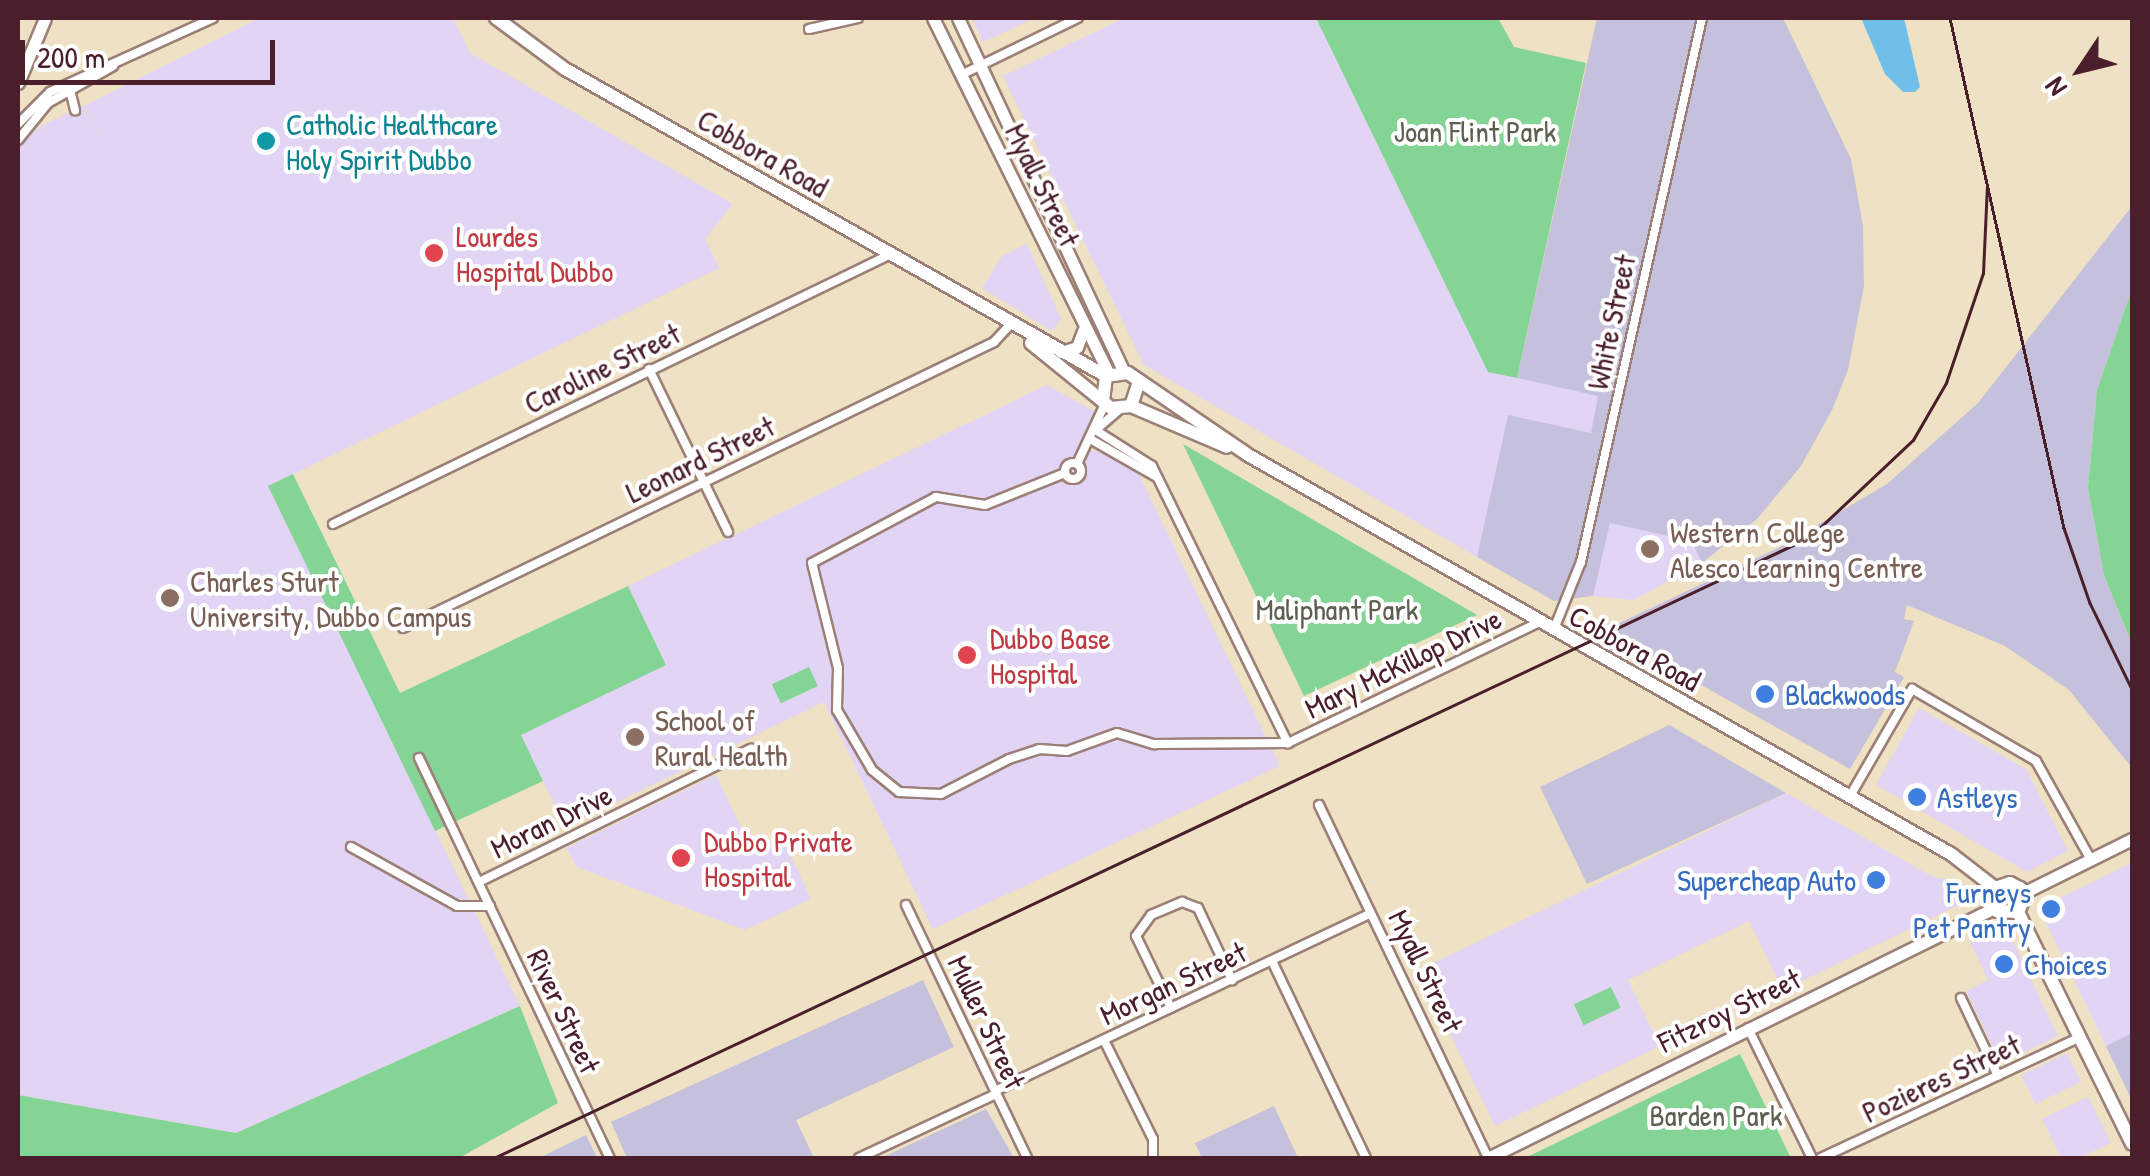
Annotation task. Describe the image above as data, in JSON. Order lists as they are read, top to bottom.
{
  "streets": {
    "main road": ["Cobbora Road"],
    "street": [
      "Myall Street",
      "White Street",
      "Caroline Street",
      "Leonard Street",
      "Mary McKillop Drive",
      "Moran Drive",
      "Morgan Street",
      "Fitzroy Street",
      "River Street",
      "Muller Street",
      "Pozieres Street"
    ]
  },
  "crossings": [
    ["Cobbora Road", "Myall Street"],
    ["Cobbora Road", "White Street"],
    ["Cobbora Road", "Caroline Street"],
    ["Cobbora Road", "Leonard Street"],
    ["Cobbora Road", "Mary McKillop Drive"],
    ["Cobbora Road", "Fitzroy Street"],
    ["Myall Street", "Morgan Street"],
    ["Myall Street", "Fitzroy Street"],
    ["Moran Drive", "River Street"],
    ["Morgan Street", "Muller Street"]
  ],
  "parks": ["Joan Flint Park", "Maliphant Park", "Barden Park"],
  "places": [
    "Catholic Healthcare Holy Spirit Dubbo",
    "Lourdes Hospital Dubbo",
    "Western College Alesco Learning Centre",
    "Charles Sturt University, Dubbo Campus",
    "Dubbo Base Hospital",
    "Blackwoods",
    "School of Rural Health",
    "Astleys",
    "Dubbo Private Hospital",
    "Supercheap Auto",
    "Furneys Pet Pantry",
    "Choices"
  ],
  "scale_bar": "200 m",
  "north": "bottom left"
}
